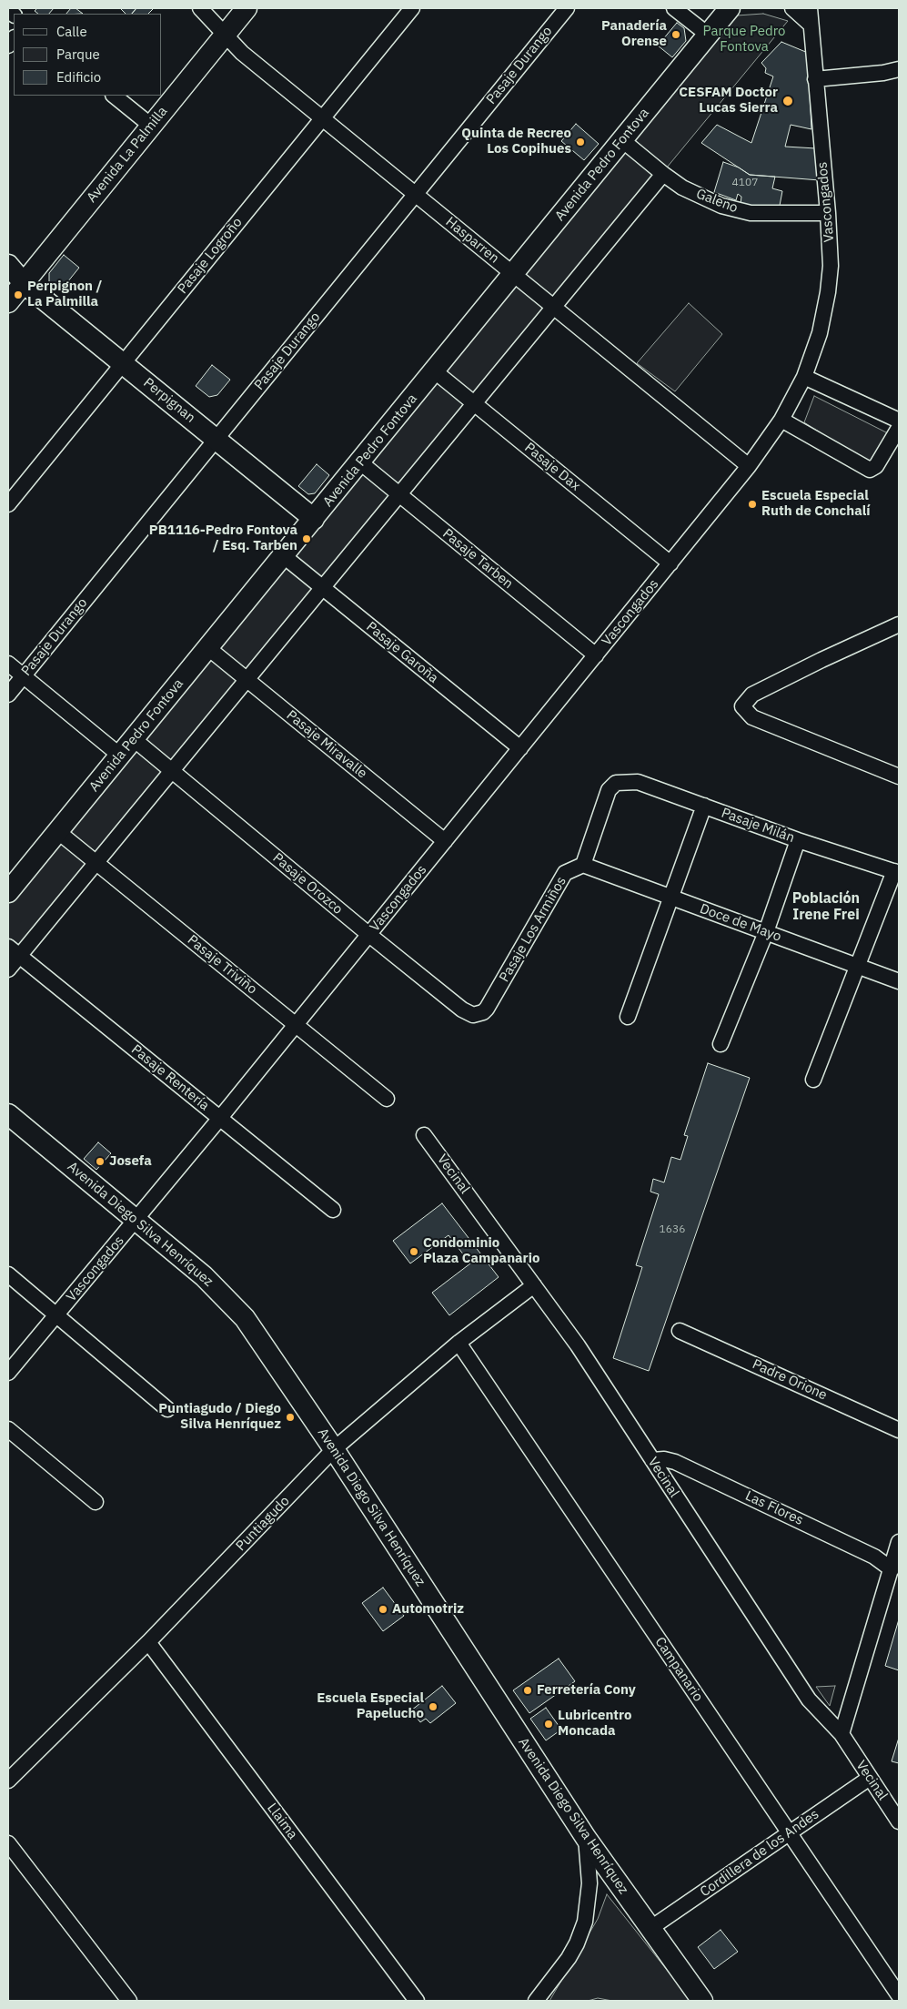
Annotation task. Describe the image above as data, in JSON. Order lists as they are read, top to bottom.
{
  "streets": {
    "main road": [
      "Avenida La Palmilla",
      "Avenida Pedro Fontova",
      "Perpignan",
      "Avenida Diego Silva Henríquez"
    ],
    "street": [
      "Pasaje Durango",
      "Galeno",
      "Vascongados",
      "Hasparren",
      "Pasaje Logroño",
      "Pasaje Dax",
      "Pasaje Tarben",
      "Pasaje Garoña",
      "Pasaje Miravalle",
      "Pasaje Milán",
      "Pasaje Orozco",
      "Doce de Mayo",
      "Pasaje Los Armiños",
      "Pasaje Triviño",
      "Pasaje Rentería",
      "Vecinal",
      "Padre Orione",
      "Las Flores",
      "Puntiagudo",
      "Campanario",
      "Llaima",
      "Cordillera de los Andes"
    ]
  },
  "crossings": [
    ["Pasaje Durango", "Hasparren"],
    ["Pasaje Durango", "Perpignan"],
    ["Avenida La Palmilla", "Hasparren"],
    ["Avenida La Palmilla", "Perpignan"],
    ["Avenida Pedro Fontova", "Galeno"],
    ["Avenida Pedro Fontova", "Hasparren"],
    ["Avenida Pedro Fontova", "Perpignan"],
    ["Avenida Pedro Fontova", "Pasaje Dax"],
    ["Avenida Pedro Fontova", "Pasaje Tarben"],
    ["Avenida Pedro Fontova", "Pasaje Garoña"],
    ["Avenida Pedro Fontova", "Pasaje Miravalle"],
    ["Avenida Pedro Fontova", "Pasaje Orozco"],
    ["Avenida Pedro Fontova", "Pasaje Triviño"],
    ["Galeno", "Vascongados"],
    ["Vascongados", "Hasparren"],
    ["Vascongados", "Pasaje Dax"],
    ["Vascongados", "Pasaje Tarben"],
    ["Vascongados", "Pasaje Garoña"],
    ["Vascongados", "Pasaje Miravalle"],
    ["Vascongados", "Pasaje Orozco"],
    ["Vascongados", "Pasaje Triviño"],
    ["Vascongados", "Pasaje Rentería"],
    ["Vascongados", "Avenida Diego Silva Henríquez"],
    ["Hasparren", "Pasaje Logroño"],
    ["Pasaje Logroño", "Perpignan"],
    ["Pasaje Milán", "Doce de Mayo"],
    ["Pasaje Milán", "Pasaje Los Armiños"],
    ["Pasaje Orozco", "Pasaje Los Armiños"],
    ["Doce de Mayo", "Pasaje Los Armiños"],
    ["Vecinal", "Las Flores"],
    ["Vecinal", "Puntiagudo"],
    ["Vecinal", "Cordillera de los Andes"],
    ["Avenida Diego Silva Henríquez", "Puntiagudo"],
    ["Avenida Diego Silva Henríquez", "Cordillera de los Andes"],
    ["Puntiagudo", "Campanario"],
    ["Puntiagudo", "Llaima"],
    ["Campanario", "Cordillera de los Andes"]
  ],
  "districts": ["Población Irene Frei"],
  "parks": ["Parque Pedro Fontova"],
  "places": [
    "Panadería Orense",
    "CESFAM Doctor Lucas Sierra",
    "Quinta de Recreo Los Copihues",
    "Perpignon / La Palmilla",
    "Escuela Especial Ruth de Conchalí",
    "PB1116-Pedro Fontova / Esq. Tarben",
    "Josefa",
    "Condominio Plaza Campanario",
    "Puntiagudo / Diego Silva Henríquez",
    "Automotriz",
    "Ferretería Cony",
    "Escuela Especial Papelucho",
    "Lubricentro Moncada"
  ],
  "house_numbers": ["4107", "1636"],
  "legend": ["Calle", "Parque", "Edificio"]
}
